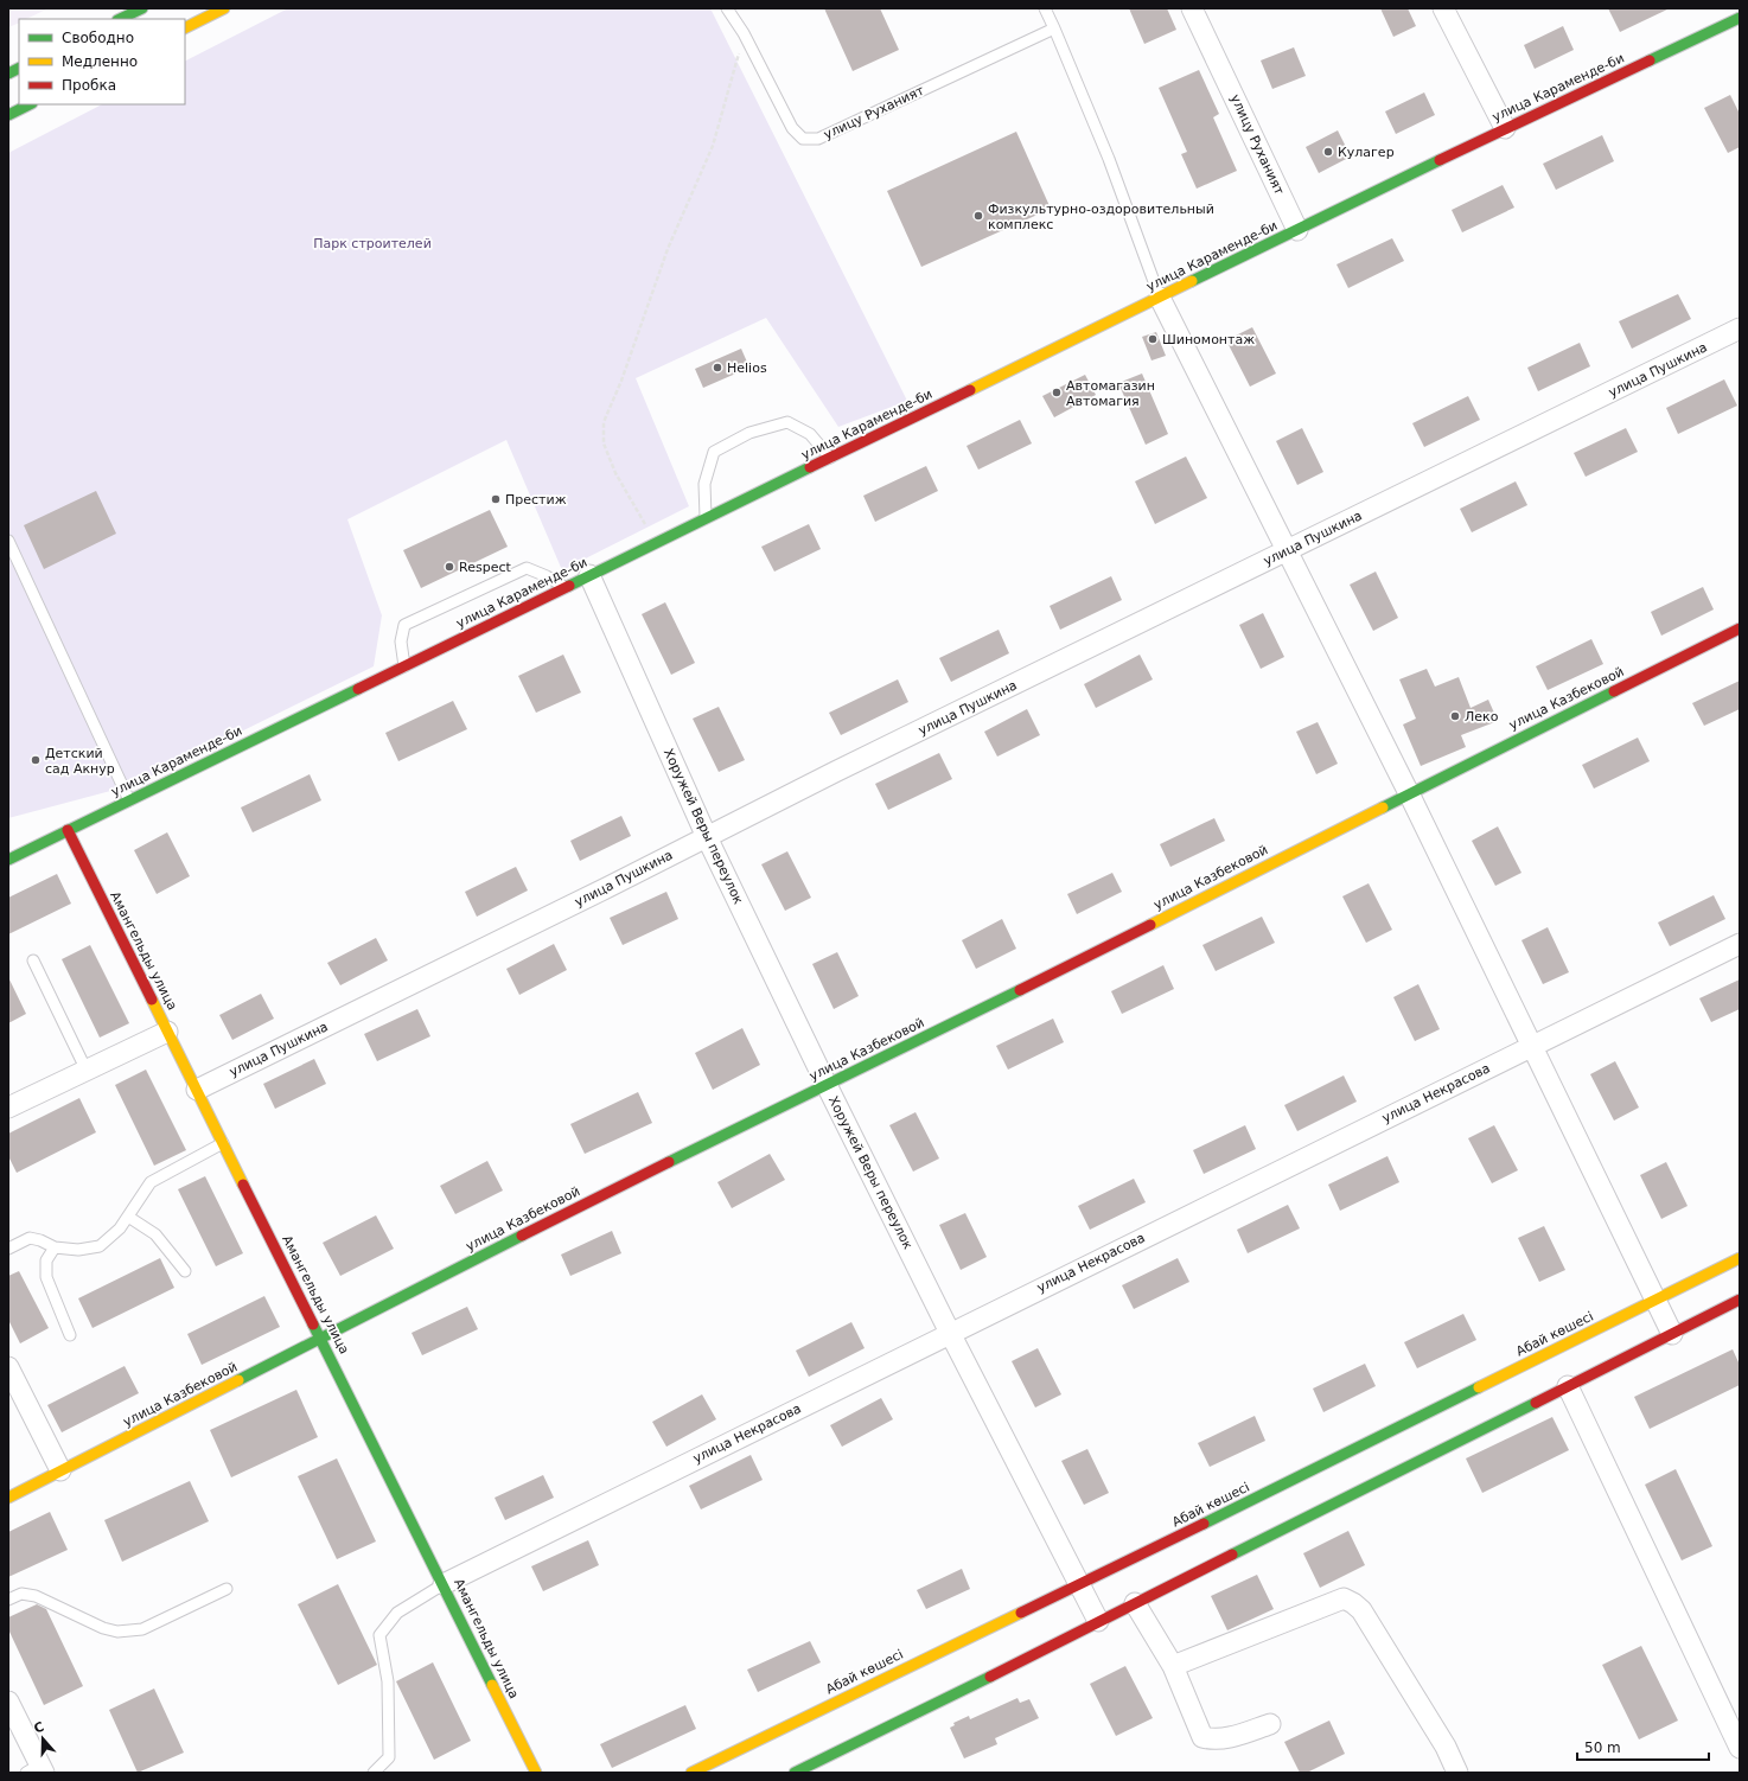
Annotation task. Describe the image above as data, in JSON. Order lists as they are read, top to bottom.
{
  "streets": {
    "street": [
      "улица Караменде-би",
      "улицу Руханият",
      "улица Пушкина",
      "улица Казбековой",
      "Хоружей Веры переулок",
      "Амангельды улица",
      "улица Некрасова",
      "Абай көшесі"
    ]
  },
  "crossings": [
    ["улица Караменде-би", "улицу Руханият"],
    ["улица Караменде-би", "Хоружей Веры переулок"],
    ["улица Караменде-би", "Амангельды улица"],
    ["улица Пушкина", "Хоружей Веры переулок"],
    ["улица Пушкина", "Амангельды улица"],
    ["улица Казбековой", "Хоружей Веры переулок"],
    ["улица Казбековой", "Амангельды улица"],
    ["Хоружей Веры переулок", "улица Некрасова"],
    ["Хоружей Веры переулок", "Абай көшесі"],
    ["Амангельды улица", "улица Некрасова"]
  ],
  "parks": ["Парк строителей"],
  "places": [
    "Кулагер",
    "Физкультурно-оздоровительный комплекс",
    "Шиномонтаж",
    "Helios",
    "Автомагазин Автомагия",
    "Престиж",
    "Respect",
    "Леко",
    "Детский сад Акнур"
  ],
  "legend": ["Свободно", "Медленно", "Пробка"],
  "scale_bar": "50 m",
  "north": "top"
}
